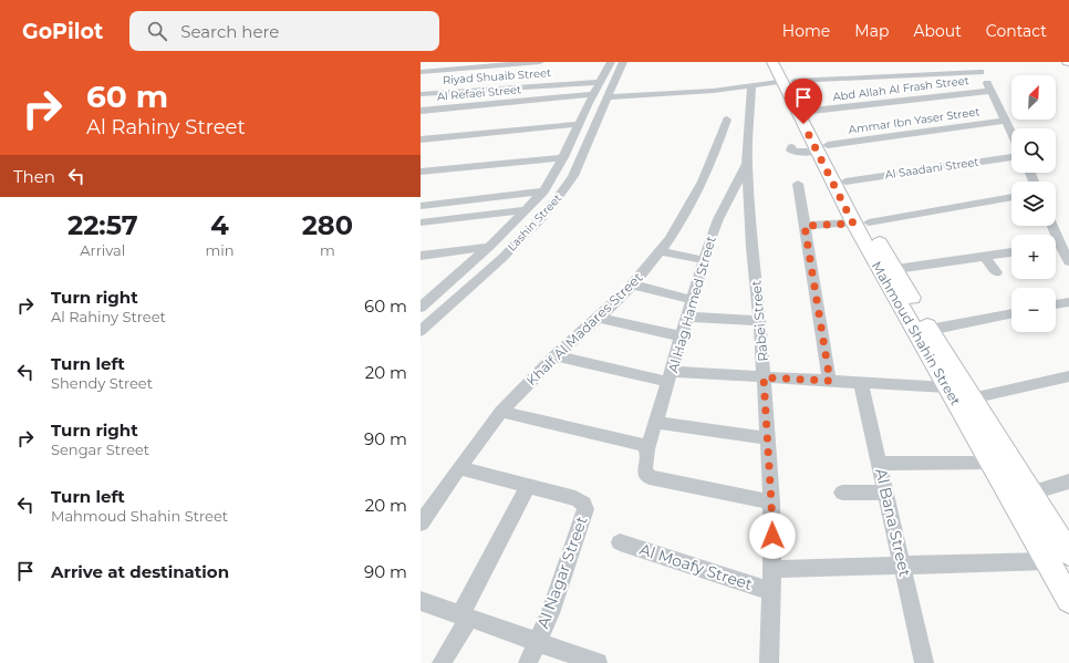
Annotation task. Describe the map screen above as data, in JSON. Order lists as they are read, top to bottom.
{
  "streets": {
    "main road": ["Mahmoud Shahin Street"],
    "street": [
      "Riyad Shuaib Street",
      "Abd Allah Al Frash Street",
      "Al Refaei Street",
      "Ammar Ibn Yaser Street",
      "Al Saadani Street",
      "Lashin Street",
      "Al Hag Hamed Street",
      "Rabei Street",
      "Khalf Al Madares Street",
      "Al Bana Street",
      "Al Moafy Street",
      "Al Nagar Street"
    ]
  },
  "crossings": [
    ["Riyad Shuaib Street", "Lashin Street"],
    ["Abd Allah Al Frash Street", "Mahmoud Shahin Street"],
    ["Al Refaei Street", "Lashin Street"],
    ["Ammar Ibn Yaser Street", "Mahmoud Shahin Street"],
    ["Al Saadani Street", "Mahmoud Shahin Street"],
    ["Al Hag Hamed Street", "Rabei Street"],
    ["Rabei Street", "Al Moafy Street"],
    ["Khalf Al Madares Street", "Al Nagar Street"]
  ],
  "north": "top right",
  "page": {
    "header": "GoPilot",
    "search": "Search here",
    "nav": [
      "Home",
      "Map",
      "About",
      "Contact"
    ],
    "turn": ["60 m", "Al Rahiny Street"],
    "map_buttons": ["+", "−"],
    "then": "Then",
    "eta": [
      "22:57",
      "Arrival",
      "4",
      "min",
      "280",
      "m"
    ],
    "list": [
      {
        "name": "Turn right",
        "note": "Al Rahiny Street",
        "value": "60 m"
      },
      {
        "name": "Turn left",
        "note": "Shendy Street",
        "value": "20 m"
      },
      {
        "name": "Turn right",
        "note": "Sengar Street",
        "value": "90 m"
      },
      {
        "name": "Turn left",
        "note": "Mahmoud Shahin Street",
        "value": "20 m"
      },
      {
        "name": "Arrive at destination",
        "value": "90 m"
      }
    ]
  }
}
